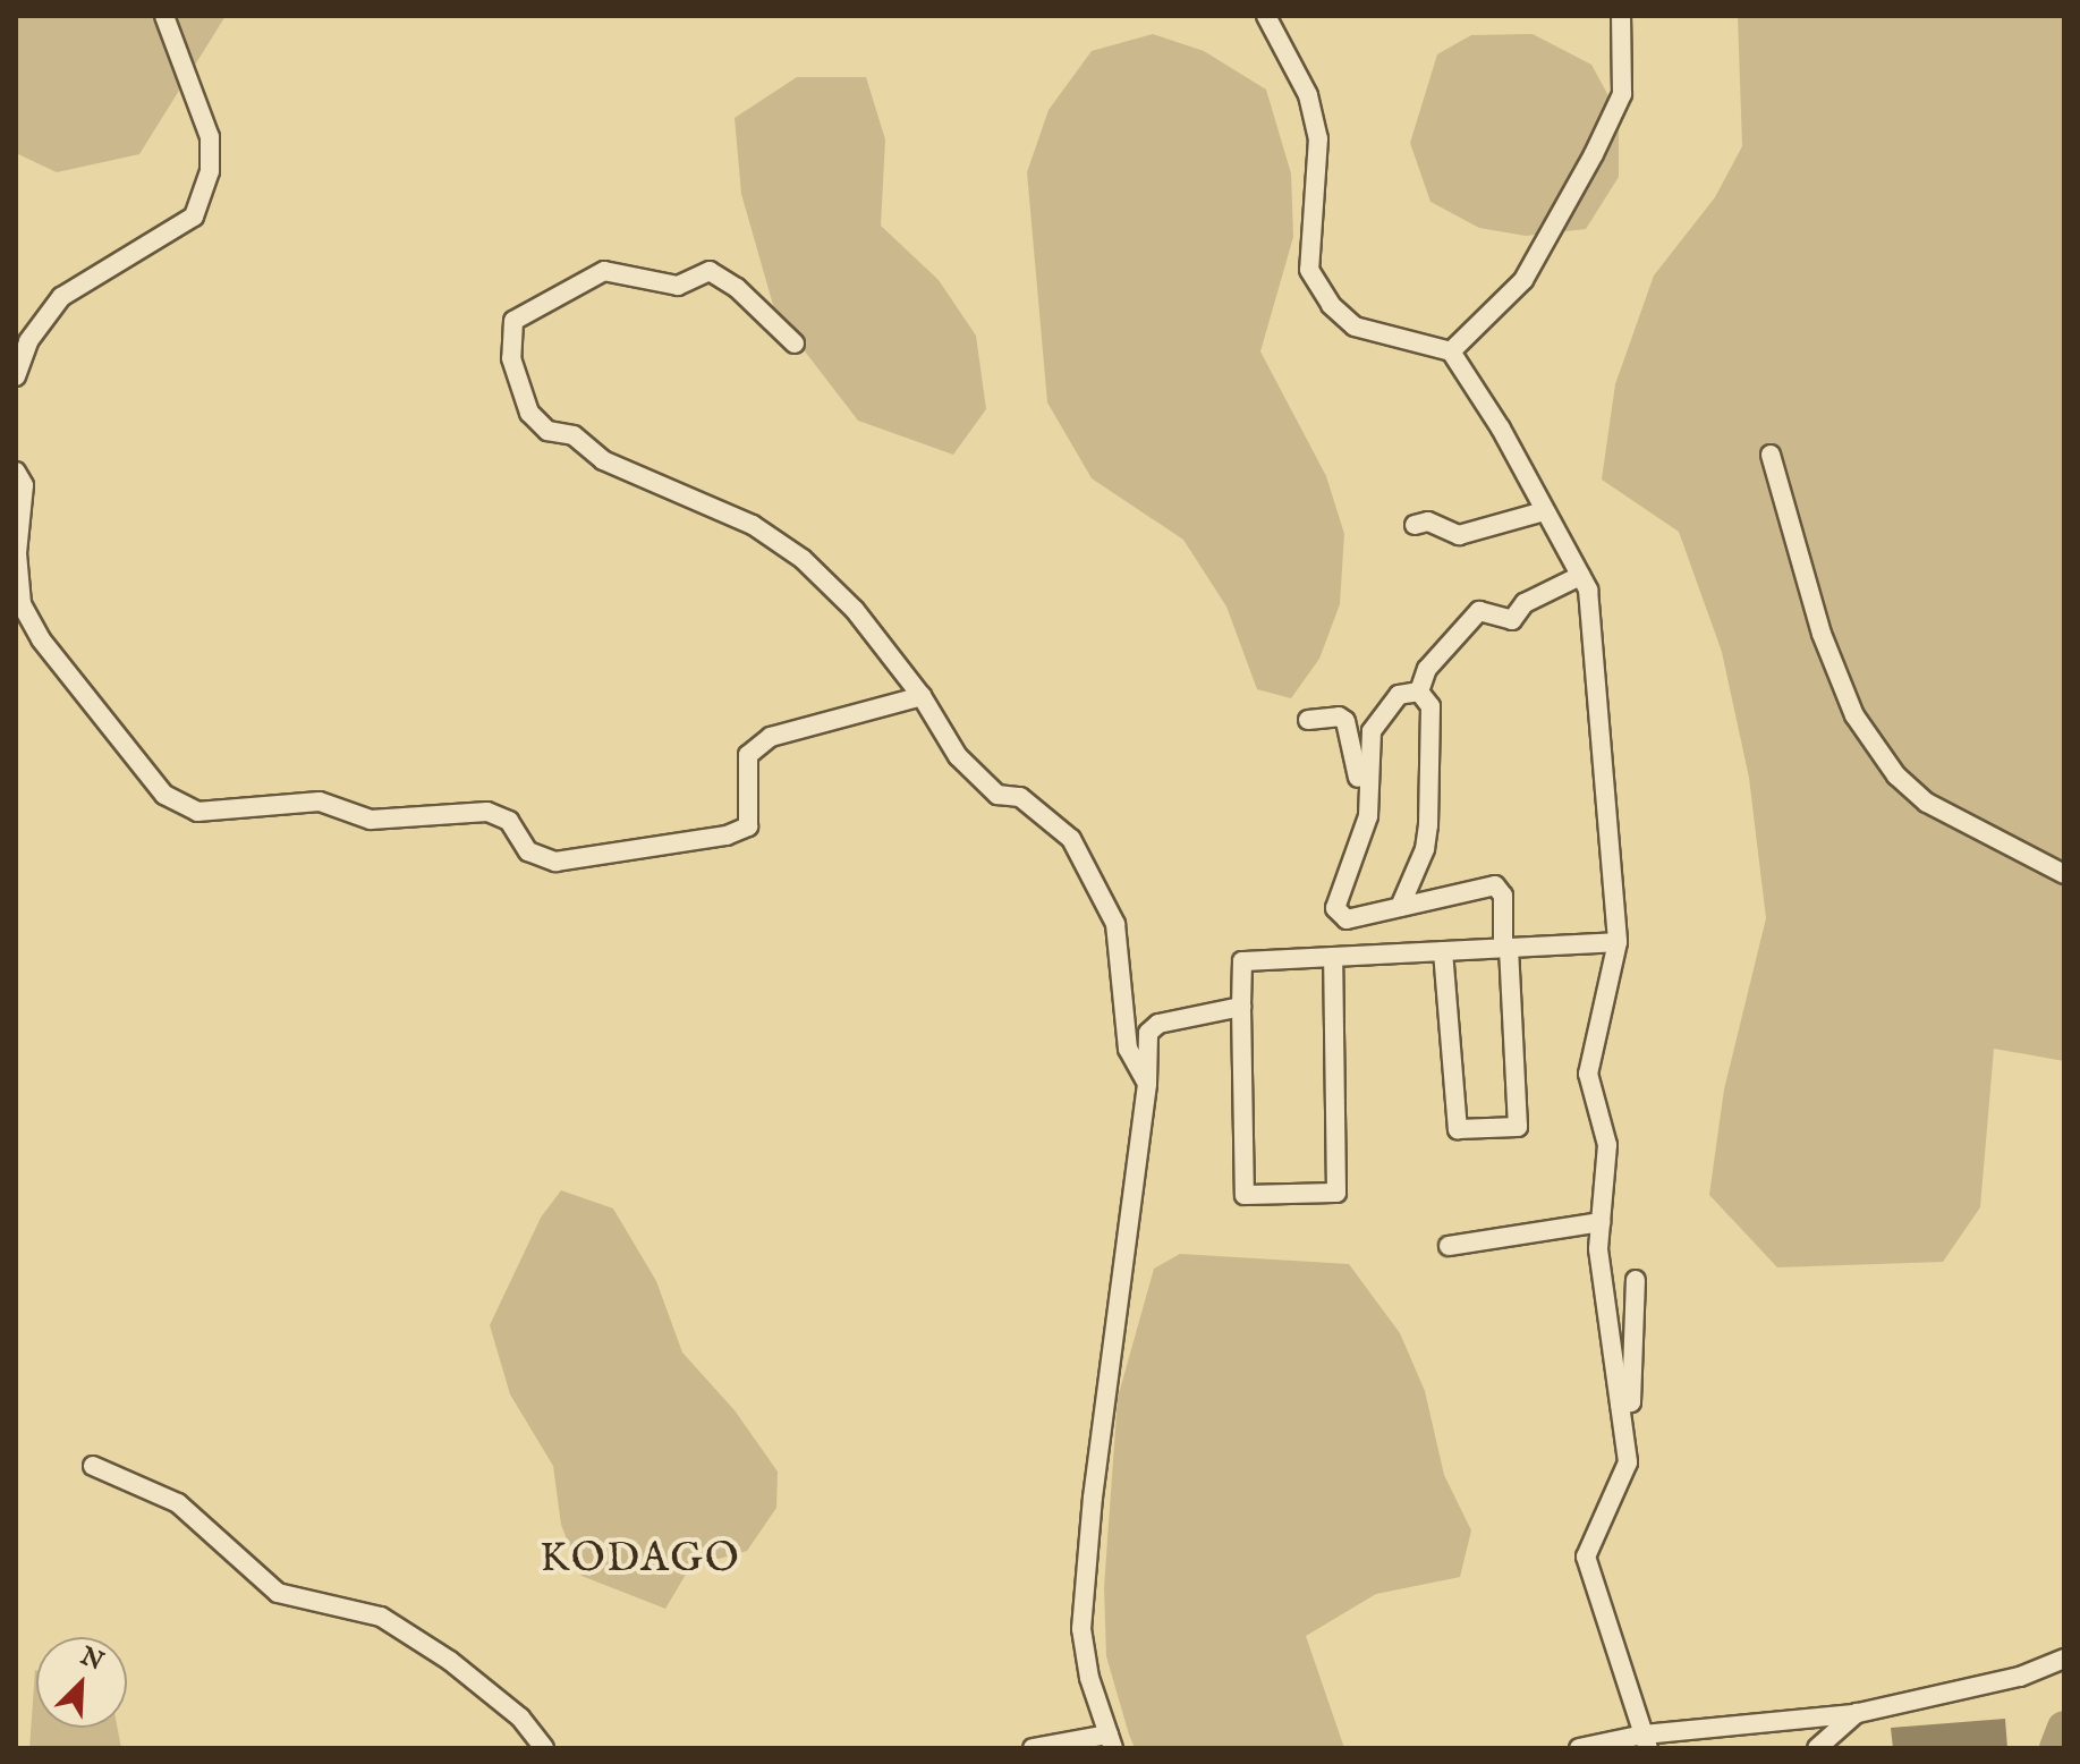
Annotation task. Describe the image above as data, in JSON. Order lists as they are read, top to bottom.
{
  "districts": ["KODAGO"],
  "north": "top right"
}
